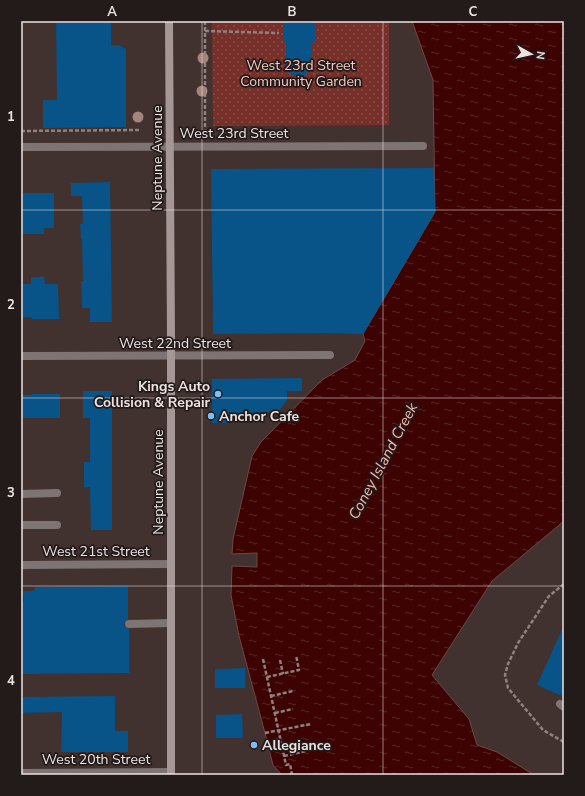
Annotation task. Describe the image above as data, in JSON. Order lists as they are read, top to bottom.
{
  "streets": {
    "main road": ["Neptune Avenue"],
    "street": [
      "West 23rd Street",
      "West 22nd Street",
      "West 21st Street",
      "West 20th Street"
    ]
  },
  "crossings": [
    ["West 23rd Street", "Neptune Avenue"],
    ["Neptune Avenue", "West 22nd Street"],
    ["Neptune Avenue", "West 21st Street"],
    ["Neptune Avenue", "West 20th Street"]
  ],
  "water": ["Coney Island Creek"],
  "parks": ["West 23rd Street Community Garden"],
  "places": ["Kings Auto Collision & Repair", "Anchor Cafe", "Allegiance"],
  "north": "right",
  "grid": {
    "columns": ["A", "B", "C"],
    "rows": [
      "1",
      "2",
      "3",
      "4"
    ]
  }
}
